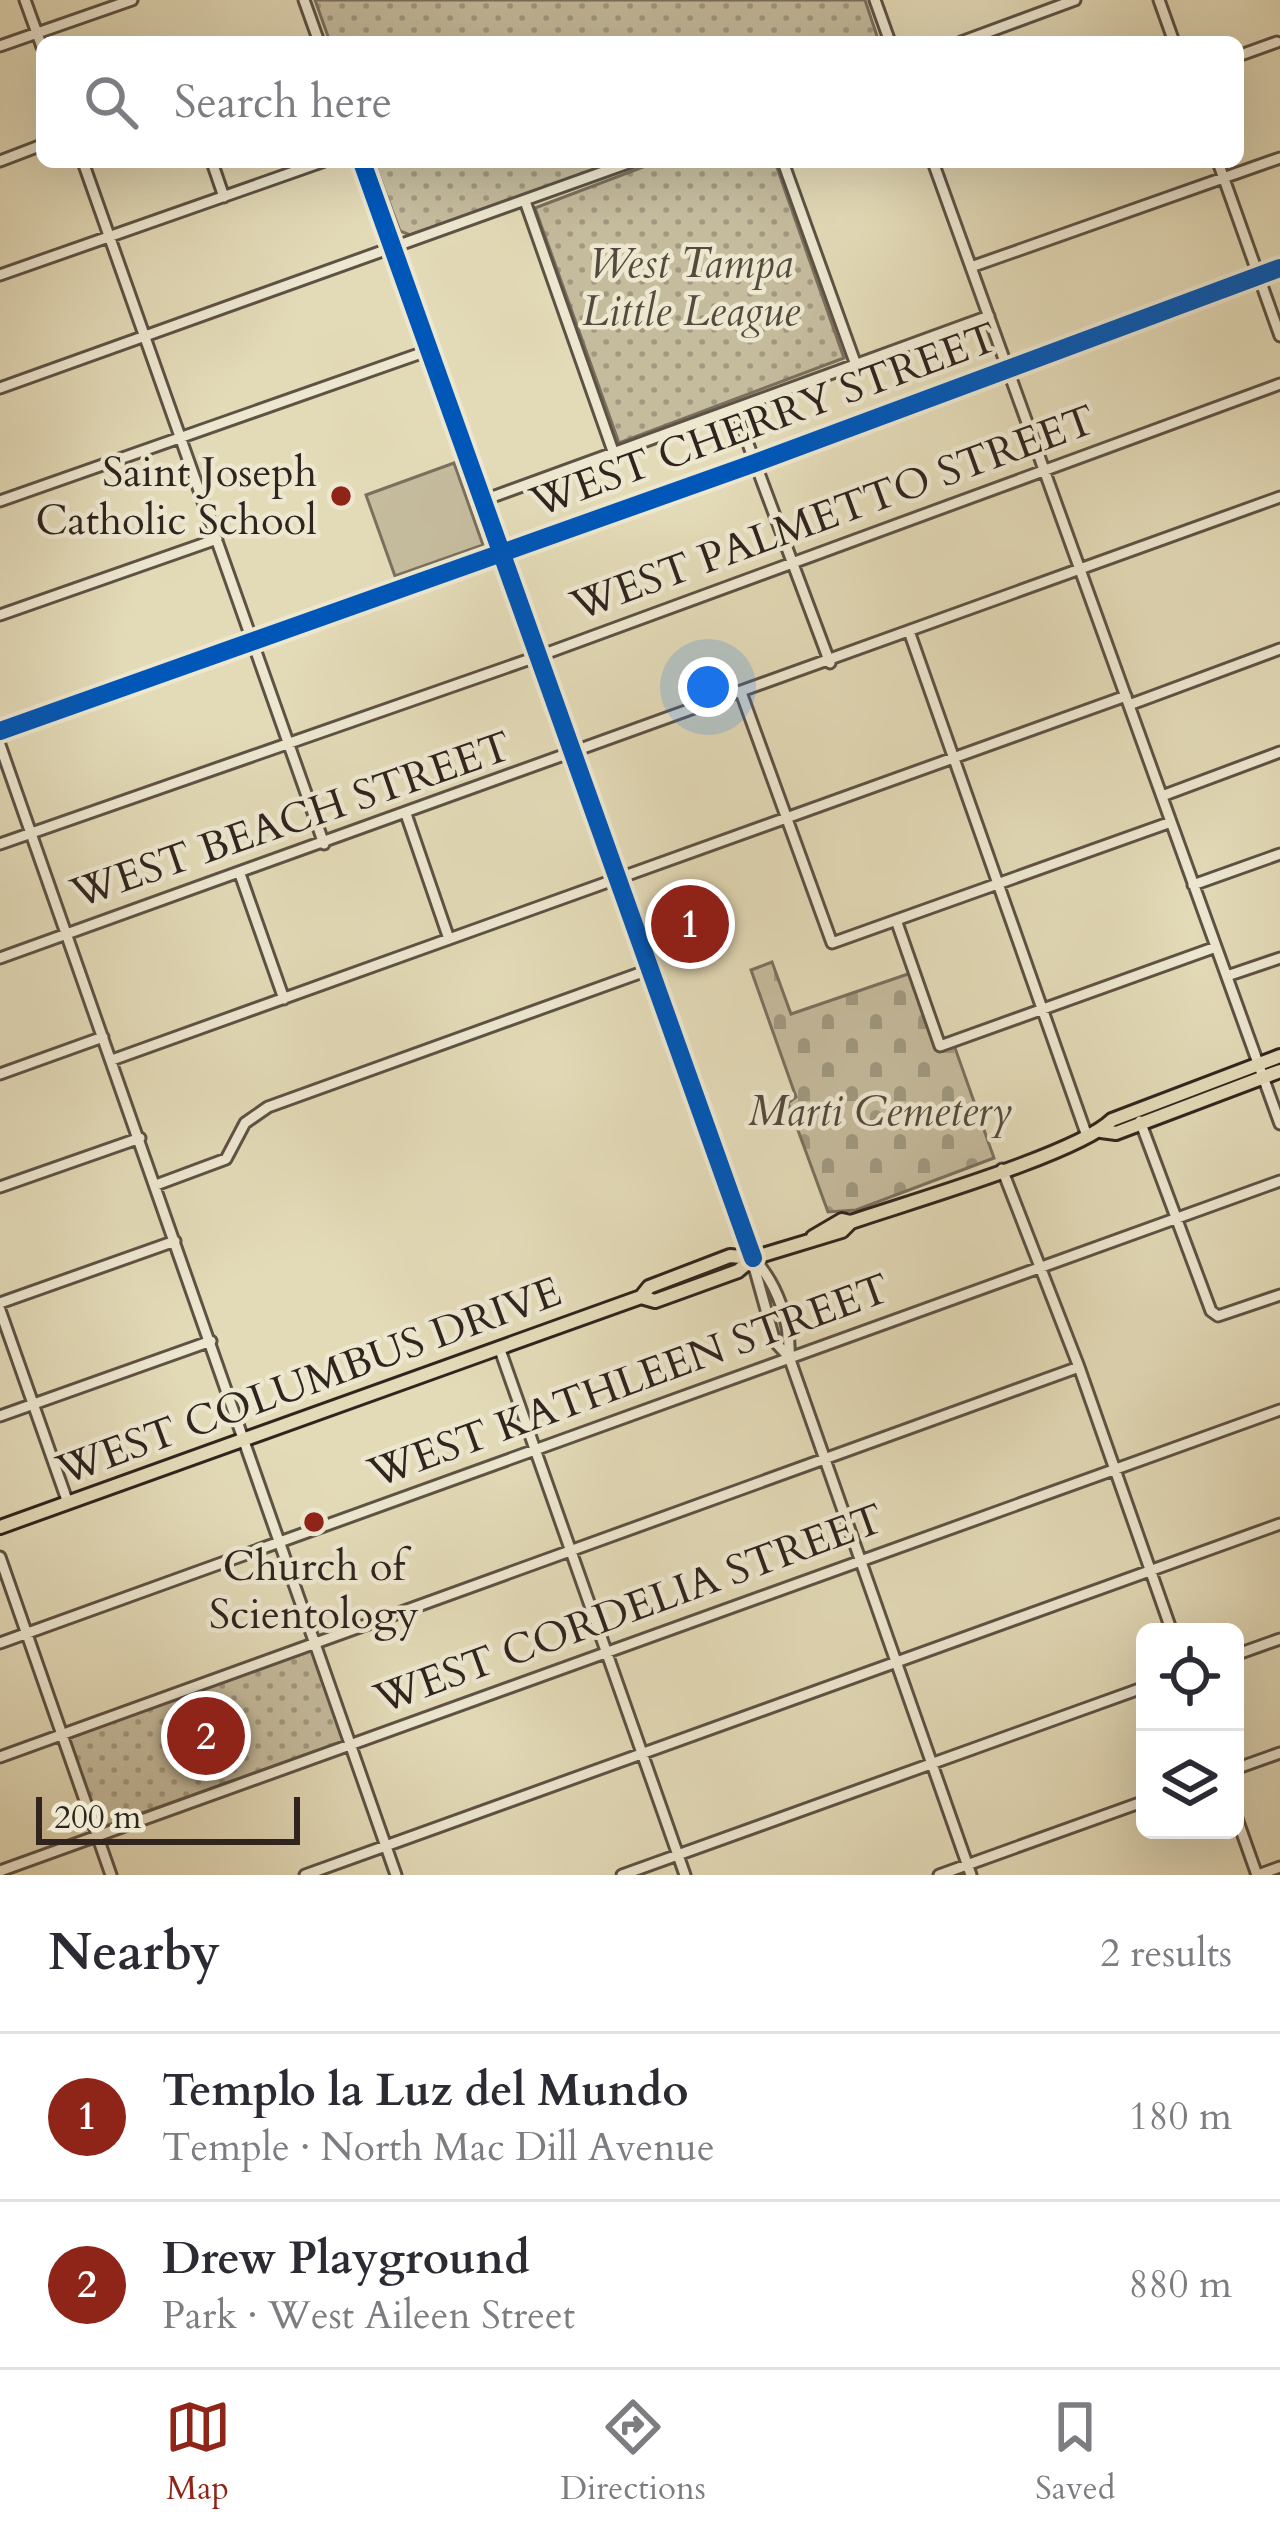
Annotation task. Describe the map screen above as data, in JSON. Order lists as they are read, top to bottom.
{
  "streets": {
    "main road": ["WEST COLUMBUS DRIVE"],
    "street": [
      "WEST CHERRY STREET",
      "WEST PALMETTO STREET",
      "WEST BEACH STREET",
      "WEST KATHLEEN STREET",
      "WEST CORDELIA STREET"
    ]
  },
  "parks": ["West Tampa Little League", "Marti Cemetery"],
  "places": ["Saint Joseph Catholic School", "Church of Scientology"],
  "scale_bar": "200 m",
  "page": {
    "search": "Search here",
    "pins": ["1", "2"],
    "scale": "200 m",
    "heading": ["Nearby", "2 results"],
    "list": [
      {
        "mark": "1",
        "name": "Templo la Luz del Mundo",
        "note": "Temple · North Mac Dill Avenue",
        "value": "180 m"
      },
      {
        "mark": "2",
        "name": "Drew Playground",
        "note": "Park · West Aileen Street",
        "value": "880 m"
      }
    ],
    "nav": ["Map", "Directions", "Saved"]
  }
}
